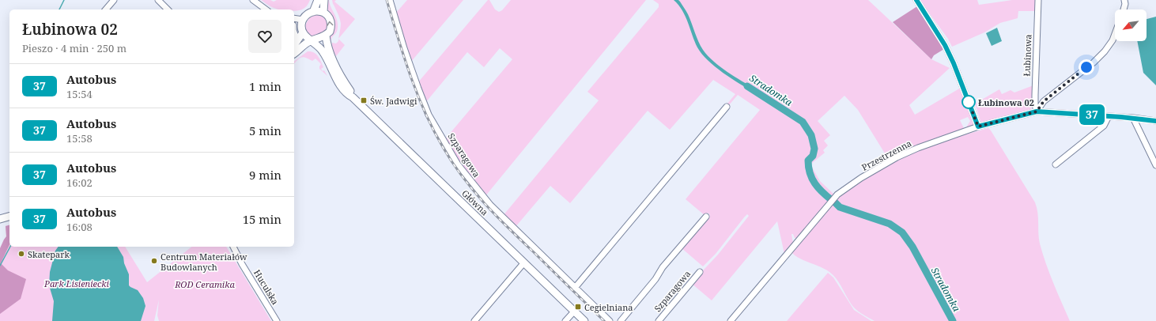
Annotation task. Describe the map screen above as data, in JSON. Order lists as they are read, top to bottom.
{
  "streets": {
    "main road": ["Główna"],
    "street": [
      "Łubinowa",
      "Szparagowa",
      "Przestrzenna",
      "Huculska"
    ]
  },
  "crossings": [
    ["Łubinowa", "Przestrzenna"]
  ],
  "water": ["Stradomka"],
  "parks": ["Park Lisieniecki", "ROD Ceramika"],
  "places": {
    "transit": ["Św. Jadwigi", "Cegielniana"],
    "other": ["Łubinowa 02", "Skatepark", "Centrum Materiałów Budowlanych"]
  },
  "lines": ["bus line 37"],
  "north": "bottom left",
  "page": {
    "on_map": "37",
    "heading": ["Łubinowa 02", "Pieszo · 4 min · 250 m"],
    "list": [
      {
        "mark": "37",
        "name": "Autobus",
        "note": "15:54",
        "value": "1 min"
      },
      {
        "mark": "37",
        "name": "Autobus",
        "note": "15:58",
        "value": "5 min"
      },
      {
        "mark": "37",
        "name": "Autobus",
        "note": "16:02",
        "value": "9 min"
      },
      {
        "mark": "37",
        "name": "Autobus",
        "note": "16:08",
        "value": "15 min"
      }
    ]
  }
}
